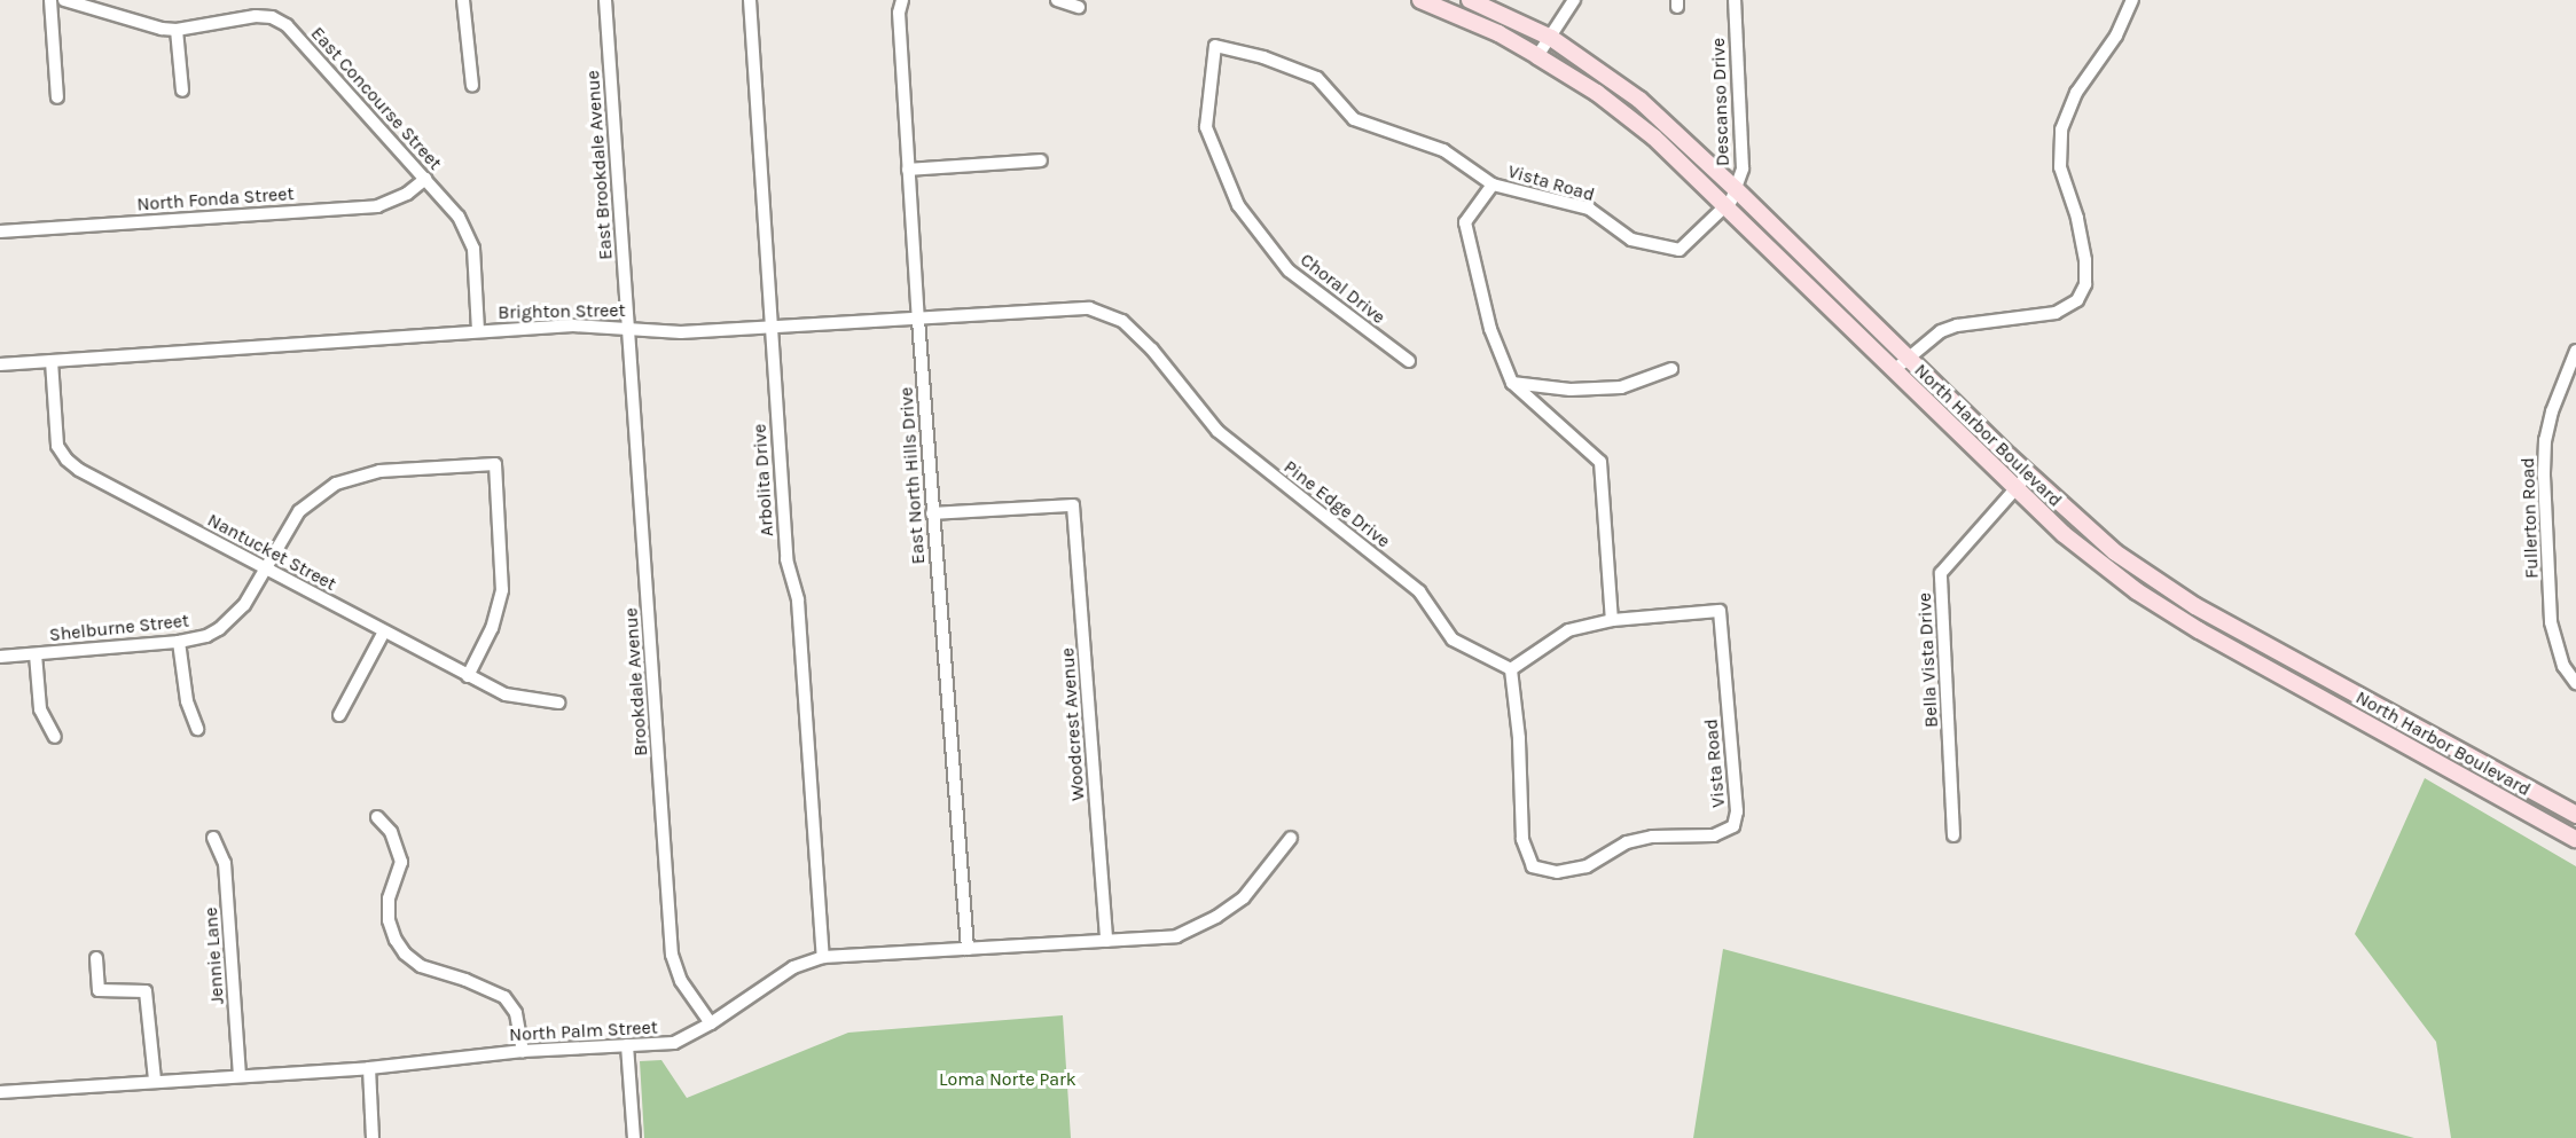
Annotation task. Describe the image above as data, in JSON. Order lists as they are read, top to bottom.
{
  "streets": {
    "main road": ["North Harbor Boulevard"],
    "street": [
      "East Concourse Street",
      "Descanso Drive",
      "East Brookdale Avenue",
      "Vista Road",
      "North Fonda Street",
      "Choral Drive",
      "Brighton Street",
      "East North Hills Drive",
      "Arbolita Drive",
      "Pine Edge Drive",
      "Fullerton Road",
      "Nantucket Street",
      "Shelburne Street",
      "Bella Vista Drive",
      "Brookdale Avenue",
      "Woodcrest Avenue",
      "Jennie Lane",
      "North Palm Street"
    ]
  },
  "crossings": [
    ["East Concourse Street", "North Fonda Street"],
    ["East Concourse Street", "Brighton Street"],
    ["Descanso Drive", "Vista Road"],
    ["Descanso Drive", "North Harbor Boulevard"],
    ["East Brookdale Avenue", "Brighton Street"],
    ["East Brookdale Avenue", "Brookdale Avenue"],
    ["Vista Road", "Choral Drive"],
    ["Vista Road", "North Harbor Boulevard"],
    ["Vista Road", "Pine Edge Drive"],
    ["Brighton Street", "East North Hills Drive"],
    ["Brighton Street", "Arbolita Drive"],
    ["Brighton Street", "Pine Edge Drive"],
    ["Brighton Street", "Nantucket Street"],
    ["Brighton Street", "Brookdale Avenue"],
    ["North Harbor Boulevard", "Bella Vista Drive"],
    ["East North Hills Drive", "Woodcrest Avenue"],
    ["East North Hills Drive", "North Palm Street"],
    ["Arbolita Drive", "North Palm Street"],
    ["Nantucket Street", "Shelburne Street"],
    ["Brookdale Avenue", "North Palm Street"],
    ["Woodcrest Avenue", "North Palm Street"],
    ["Jennie Lane", "North Palm Street"]
  ],
  "parks": ["Loma Norte Park"]
}
